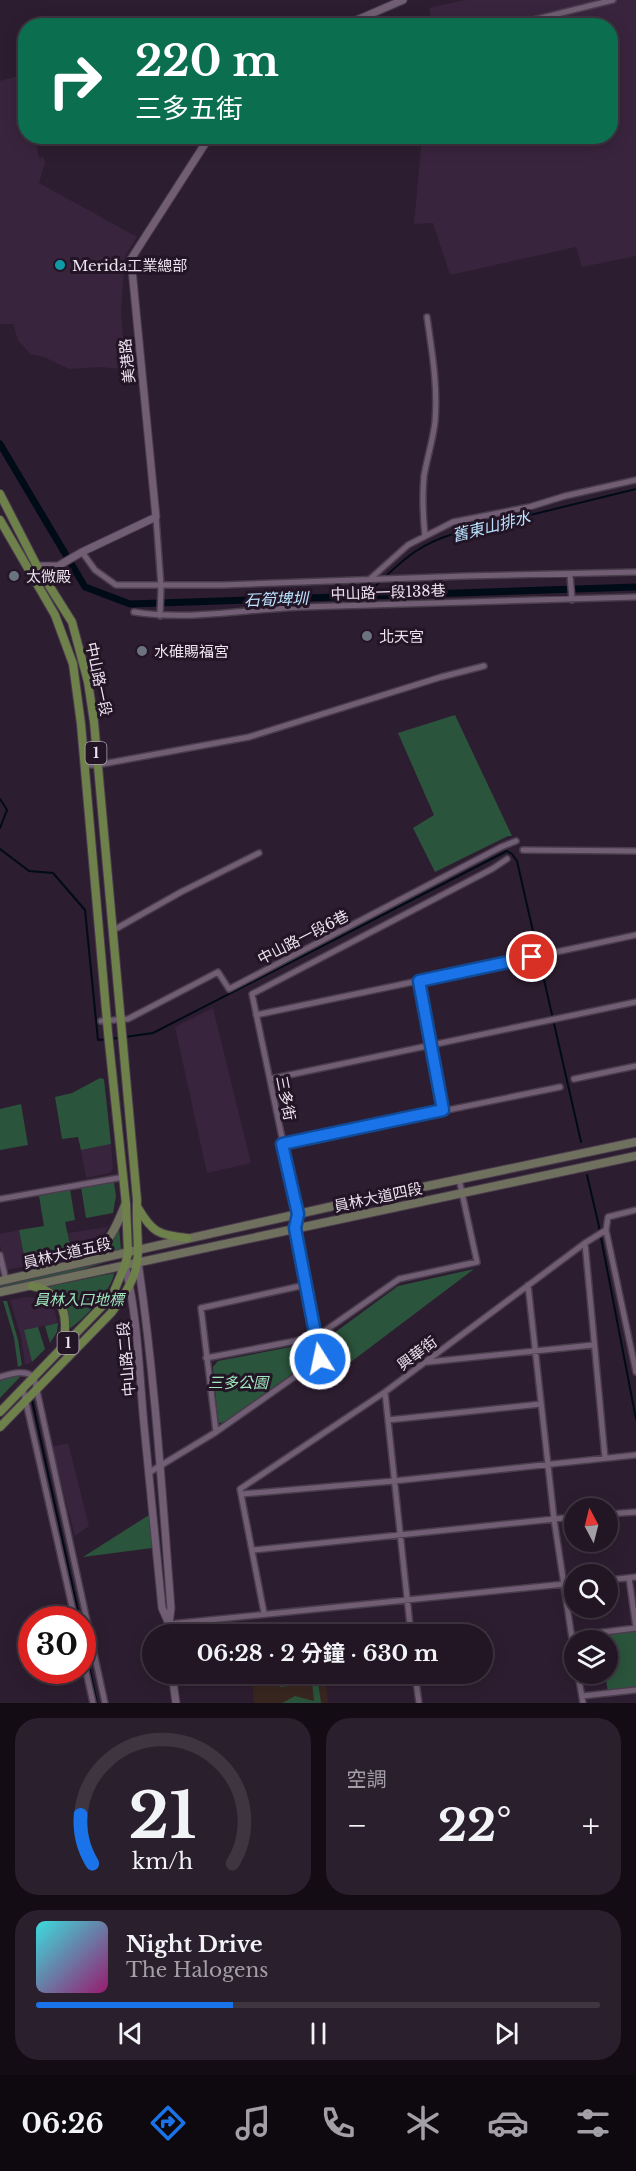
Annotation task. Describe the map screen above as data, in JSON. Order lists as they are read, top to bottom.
{
  "streets": {
    "main road": [
      "中山路一段",
      "1",
      "員林大道四段",
      "員林大道五段",
      "中山路二段"
    ],
    "street": [
      "美港路",
      "中山路一段138巷",
      "中山路一段6巷",
      "三多街",
      "興華街"
    ]
  },
  "crossings": [
    ["中山路一段", "中山路一段6巷"],
    ["中山路一段", "中山路二段"],
    ["1", "員林大道四段"],
    ["1", "員林大道五段"],
    ["1", "中山路二段"],
    ["三多街", "員林大道四段"],
    ["三多街", "中山路二段"],
    ["員林大道四段", "員林大道五段"],
    ["員林大道四段", "中山路二段"],
    ["員林大道五段", "中山路二段"]
  ],
  "water": ["舊東山排水", "石筍埤圳"],
  "parks": ["員林入口地標", "三多公園"],
  "places": [
    "Merida工業總部",
    "太微殿",
    "北天宮",
    "水碓賜福宮"
  ],
  "north": "top",
  "page": {
    "turn": ["220 m", "三多五街"],
    "limit": "30",
    "trip": "06:28 · 2 分鐘 · 630 m",
    "tile": "空調",
    "heat": ["−", "22°", "+"],
    "song": ["Night Drive", "The Halogens"],
    "tabs": "06:26",
    "gauge": ["21", "km/h"]
  }
}
